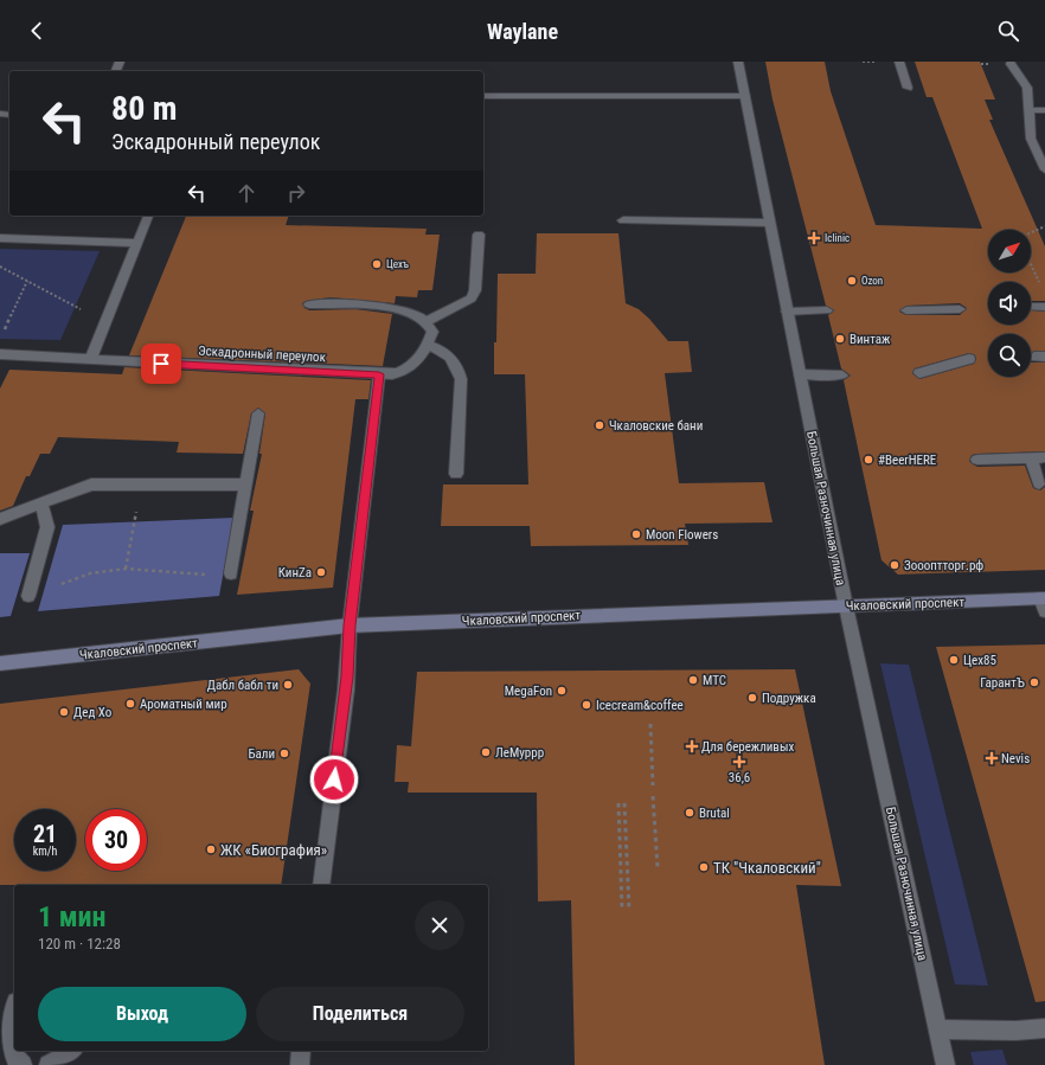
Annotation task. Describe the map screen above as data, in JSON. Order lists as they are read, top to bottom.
{
  "streets": {
    "street": ["Эскадронный переулок", "Большая Разночинная улица", "Чкаловский проспект"]
  },
  "crossings": [
    ["Большая Разночинная улица", "Чкаловский проспект"]
  ],
  "places": {
    "health": [
      "Iclinic",
      "Для бережливых",
      "Nevis",
      "36,6"
    ],
    "other": [
      "Цехъ",
      "Ozon",
      "Винтаж",
      "Чкаловские бани",
      "#BeerHERE",
      "Moon Flowers",
      "Зоооптторг.рф",
      "КинZa",
      "Цех85",
      "МТС",
      "ГарантЪ",
      "Дабл бабл ти",
      "MegaFon",
      "Подружка",
      "Ароматный мир",
      "Icecream&coffee",
      "Дед Хо",
      "ЛеМуррр",
      "Бали",
      "Brutal",
      "ЖК «Биография»",
      "ТК \"Чкаловский\""
    ]
  },
  "north": "top right",
  "page": {
    "header": "Waylane",
    "turn": ["80 m", "Эскадронный переулок"],
    "speed": "21 km/h",
    "limit": "30",
    "heading": ["1 мин", "120 m · 12:28"],
    "buttons": ["Выход", "Поделиться"]
  }
}
